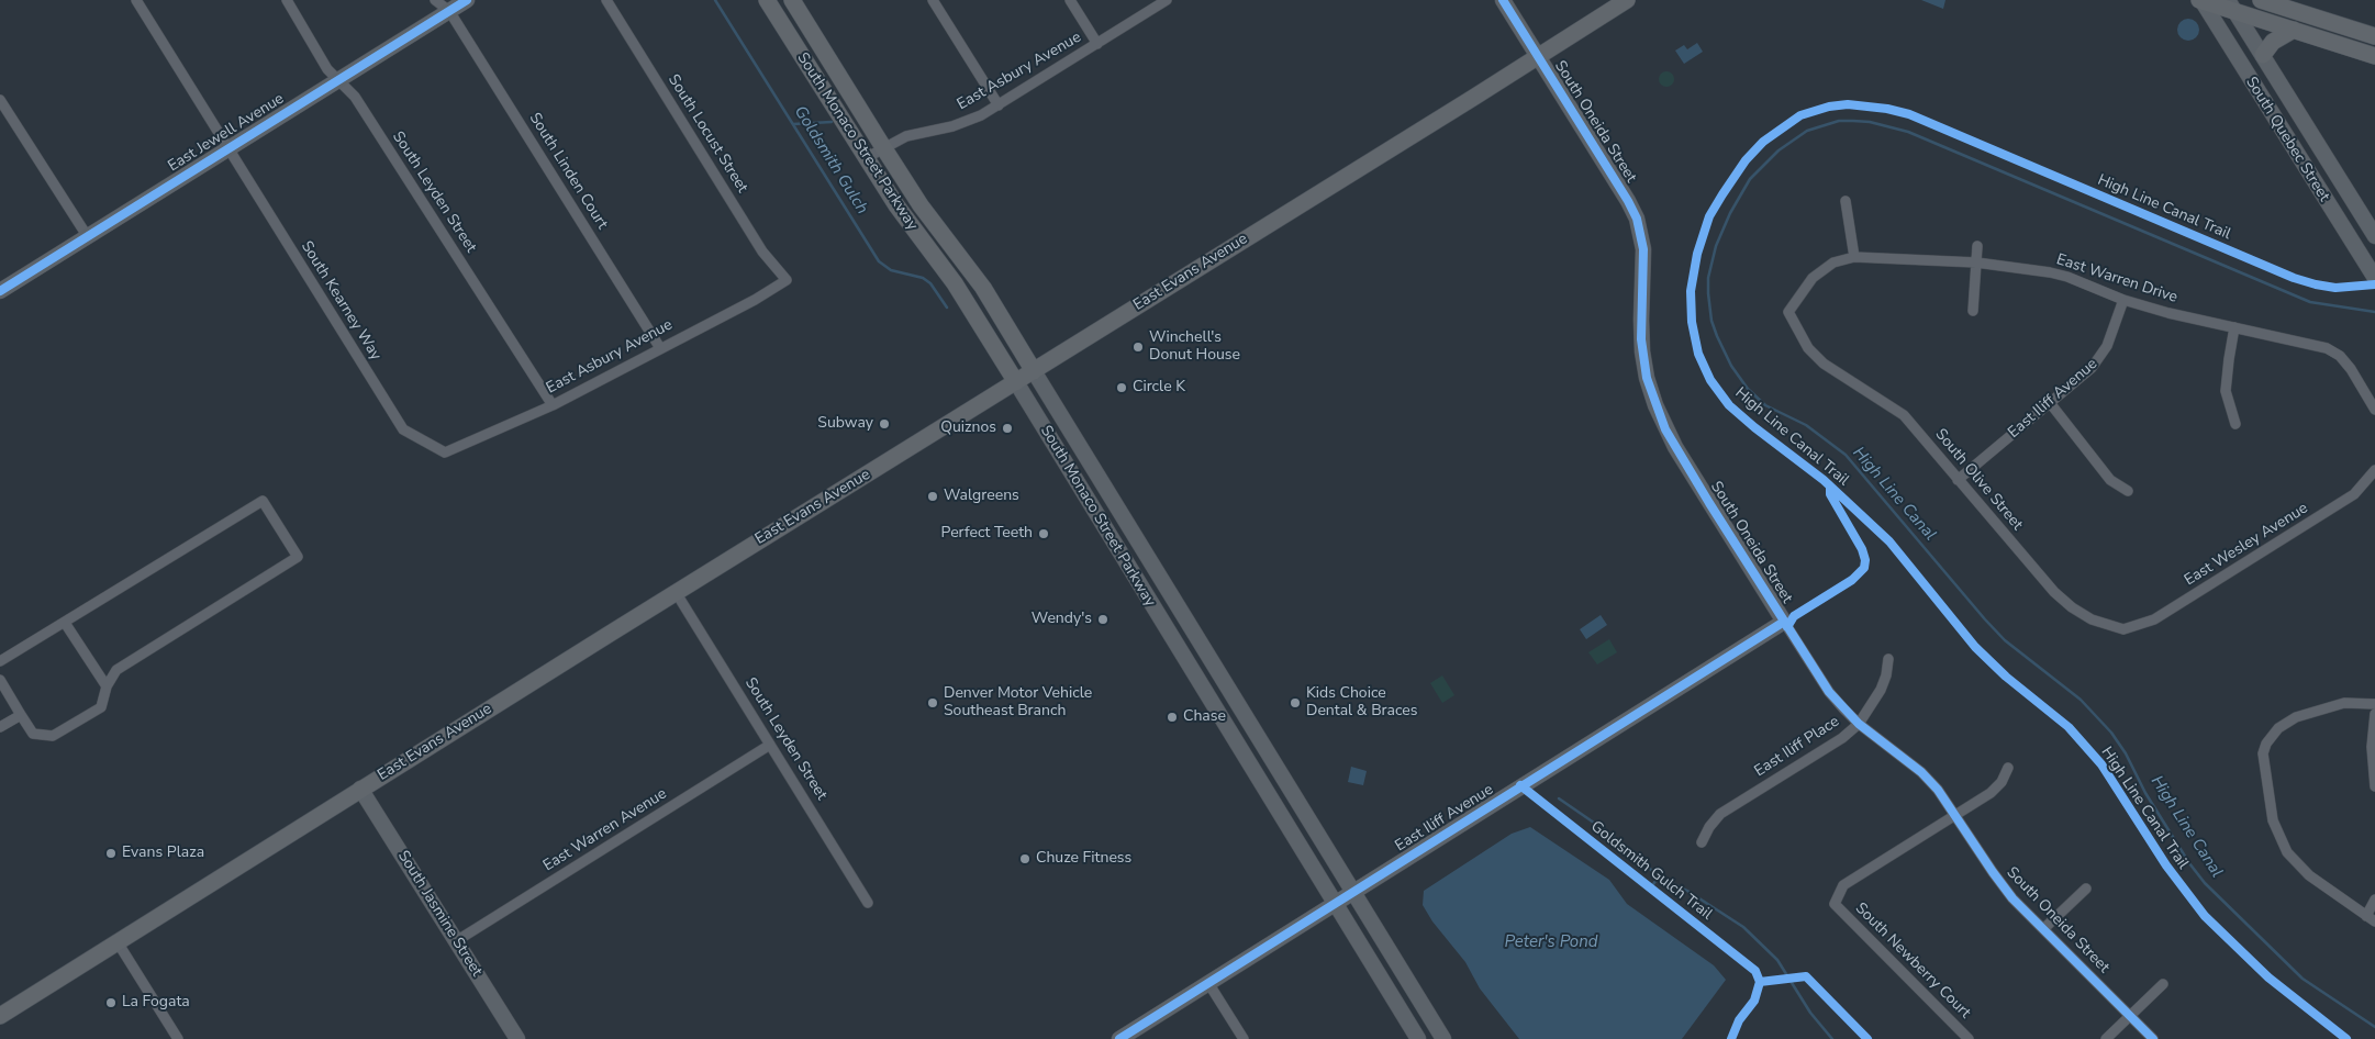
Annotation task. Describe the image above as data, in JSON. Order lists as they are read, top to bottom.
{
  "streets": {
    "main road": ["South Monaco Street Parkway", "East Evans Avenue"],
    "street": [
      "East Asbury Avenue",
      "South Oneida Street",
      "East Jewell Avenue",
      "South Locust Street",
      "South Quebec Street",
      "South Linden Court",
      "South Leyden Street",
      "East Warren Drive",
      "South Kearney Way",
      "East Iliff Avenue",
      "South Olive Street",
      "East Wesley Avenue",
      "East Iliff Place",
      "East Warren Avenue",
      "South Jasmine Street",
      "South Newberry Court"
    ],
    "cycle path": ["High Line Canal Trail", "Goldsmith Gulch Trail"]
  },
  "crossings": [
    ["East Asbury Avenue", "South Locust Street"],
    ["East Asbury Avenue", "South Monaco Street Parkway"],
    ["East Asbury Avenue", "South Linden Court"],
    ["East Asbury Avenue", "South Leyden Street"],
    ["East Asbury Avenue", "South Kearney Way"],
    ["South Oneida Street", "East Evans Avenue"],
    ["South Oneida Street", "East Iliff Avenue"],
    ["South Oneida Street", "East Iliff Place"],
    ["South Oneida Street", "South Newberry Court"],
    ["East Jewell Avenue", "South Linden Court"],
    ["East Jewell Avenue", "South Leyden Street"],
    ["East Jewell Avenue", "South Kearney Way"],
    ["South Monaco Street Parkway", "East Evans Avenue"],
    ["South Monaco Street Parkway", "East Iliff Avenue"],
    ["South Leyden Street", "East Evans Avenue"],
    ["South Leyden Street", "East Warren Avenue"],
    ["East Evans Avenue", "South Jasmine Street"],
    ["East Warren Drive", "East Iliff Avenue"],
    ["East Warren Drive", "South Olive Street"],
    ["East Iliff Avenue", "South Olive Street"],
    ["South Olive Street", "East Wesley Avenue"],
    ["East Warren Avenue", "South Jasmine Street"]
  ],
  "water": ["Goldsmith Gulch", "High Line Canal", "Peter's Pond"],
  "places": [
    "Winchell's Donut House",
    "Circle K",
    "Subway",
    "Quiznos",
    "Walgreens",
    "Perfect Teeth",
    "Wendy's",
    "Denver Motor Vehicle Southeast Branch",
    "Kids Choice Dental & Braces",
    "Chase",
    "Evans Plaza",
    "Chuze Fitness",
    "La Fogata"
  ]
}
